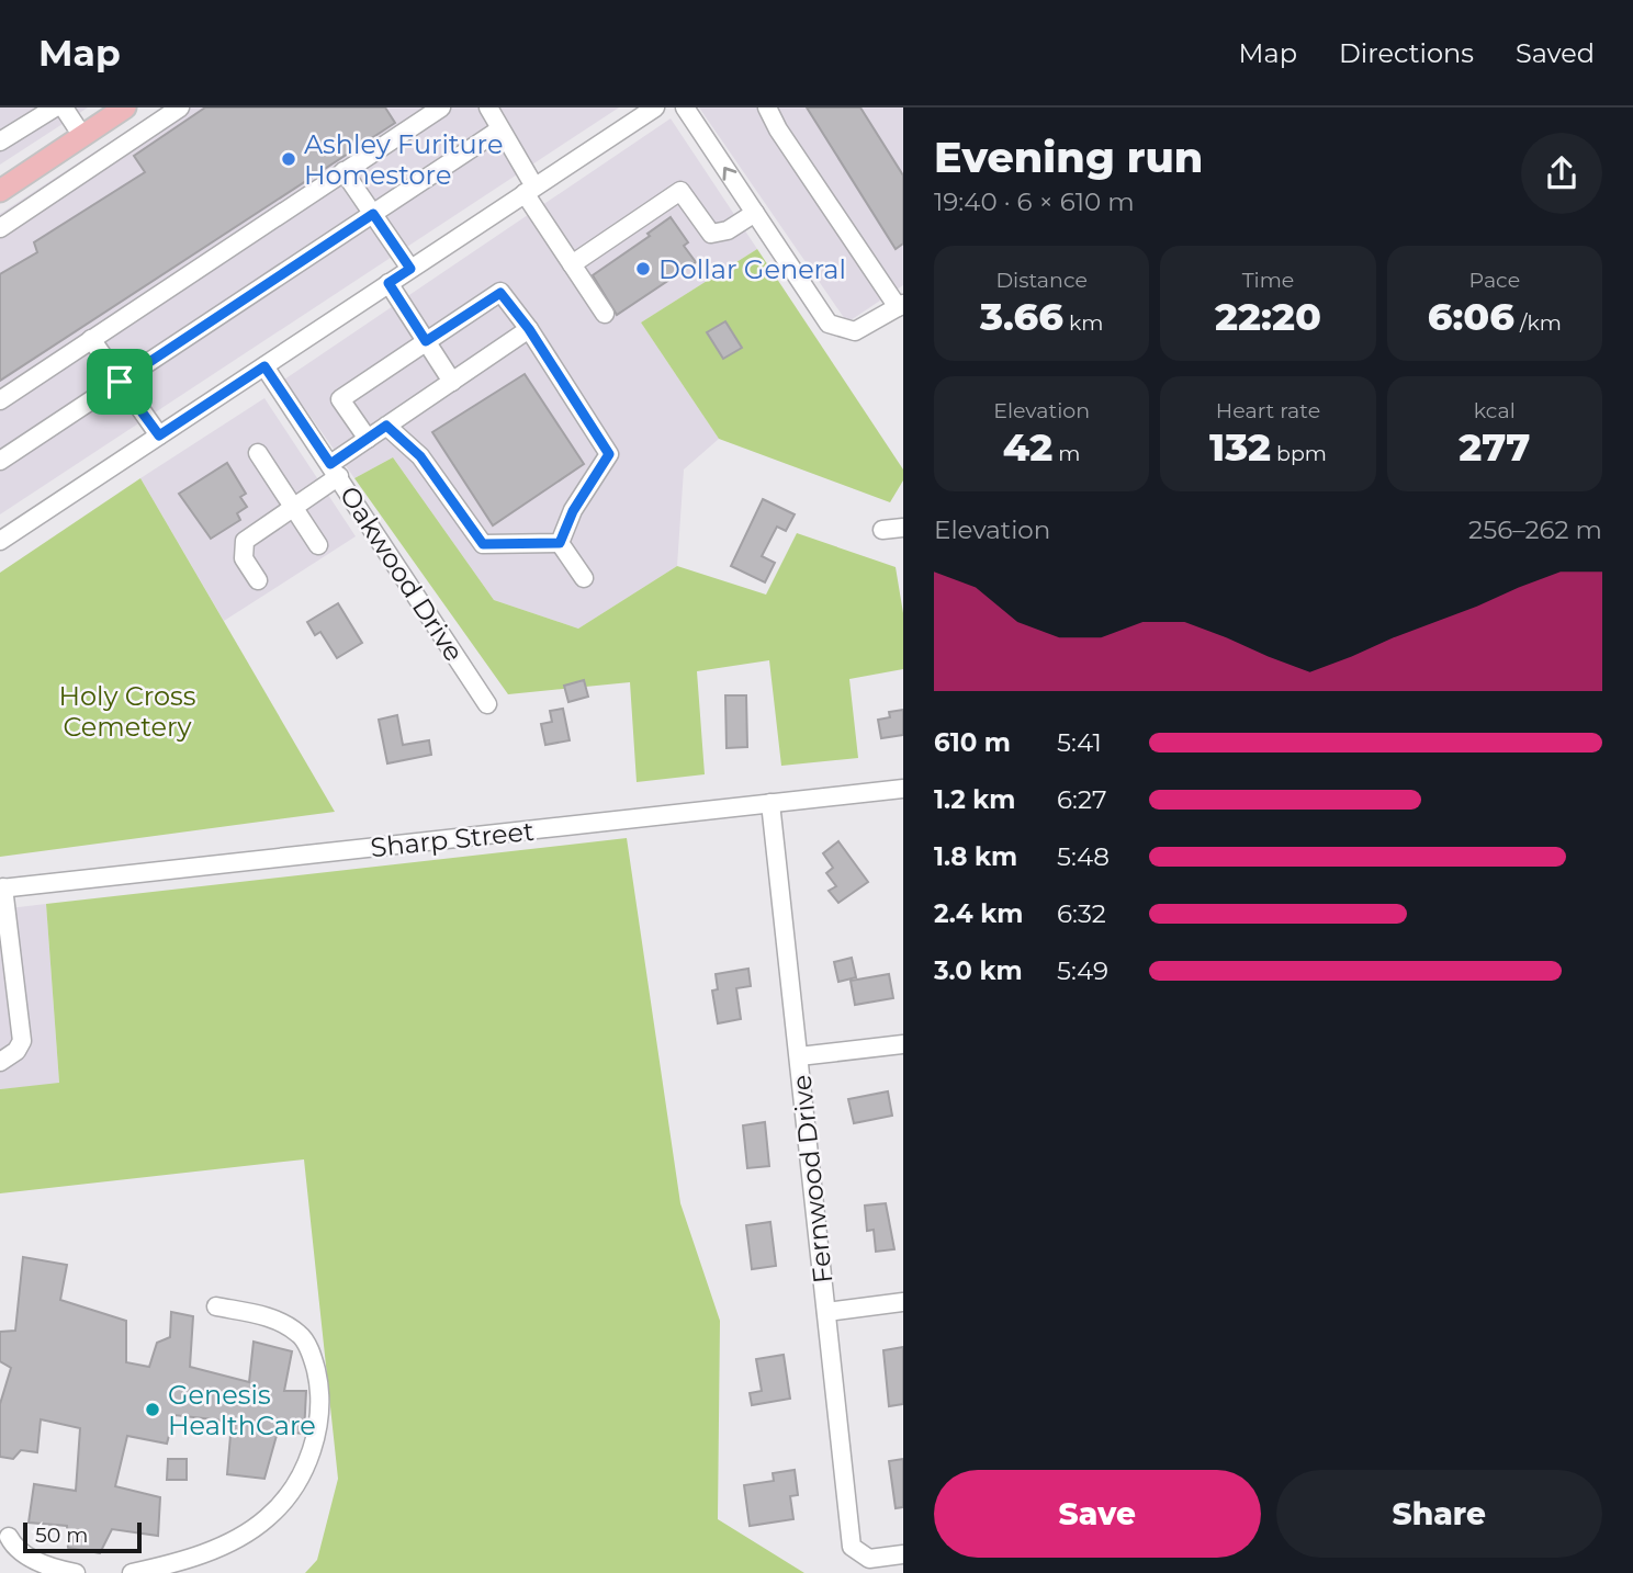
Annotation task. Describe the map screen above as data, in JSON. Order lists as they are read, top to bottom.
{
  "streets": {
    "street": ["Oakwood Drive", "Sharp Street", "Fernwood Drive"]
  },
  "crossings": [
    ["Sharp Street", "Fernwood Drive"]
  ],
  "parks": ["Holy Cross Cemetery"],
  "places": ["Ashley Furiture Homestore", "Dollar General", "Genesis HealthCare"],
  "scale_bar": "50 m",
  "page": {
    "header": "Map",
    "nav": ["Map", "Directions", "Saved"],
    "heading": ["Evening run", "19:40 · 6 × 610 m"],
    "stats": [
      ["Distance", "3.66 km"],
      ["Time", "22:20"],
      ["Pace", "6:06 /km"],
      ["Elevation", "42 m"],
      ["Heart rate", "132 bpm"],
      ["kcal", "277"]
    ],
    "chart": ["Elevation", "256–262 m"],
    "list": [
      {
        "name": "610 m",
        "note": "5:41"
      },
      {
        "name": "1.2 km",
        "note": "6:27"
      },
      {
        "name": "1.8 km",
        "note": "5:48"
      },
      {
        "name": "2.4 km",
        "note": "6:32"
      },
      {
        "name": "3.0 km",
        "note": "5:49"
      }
    ],
    "buttons": ["Save", "Share"],
    "scale": "50 m"
  }
}
